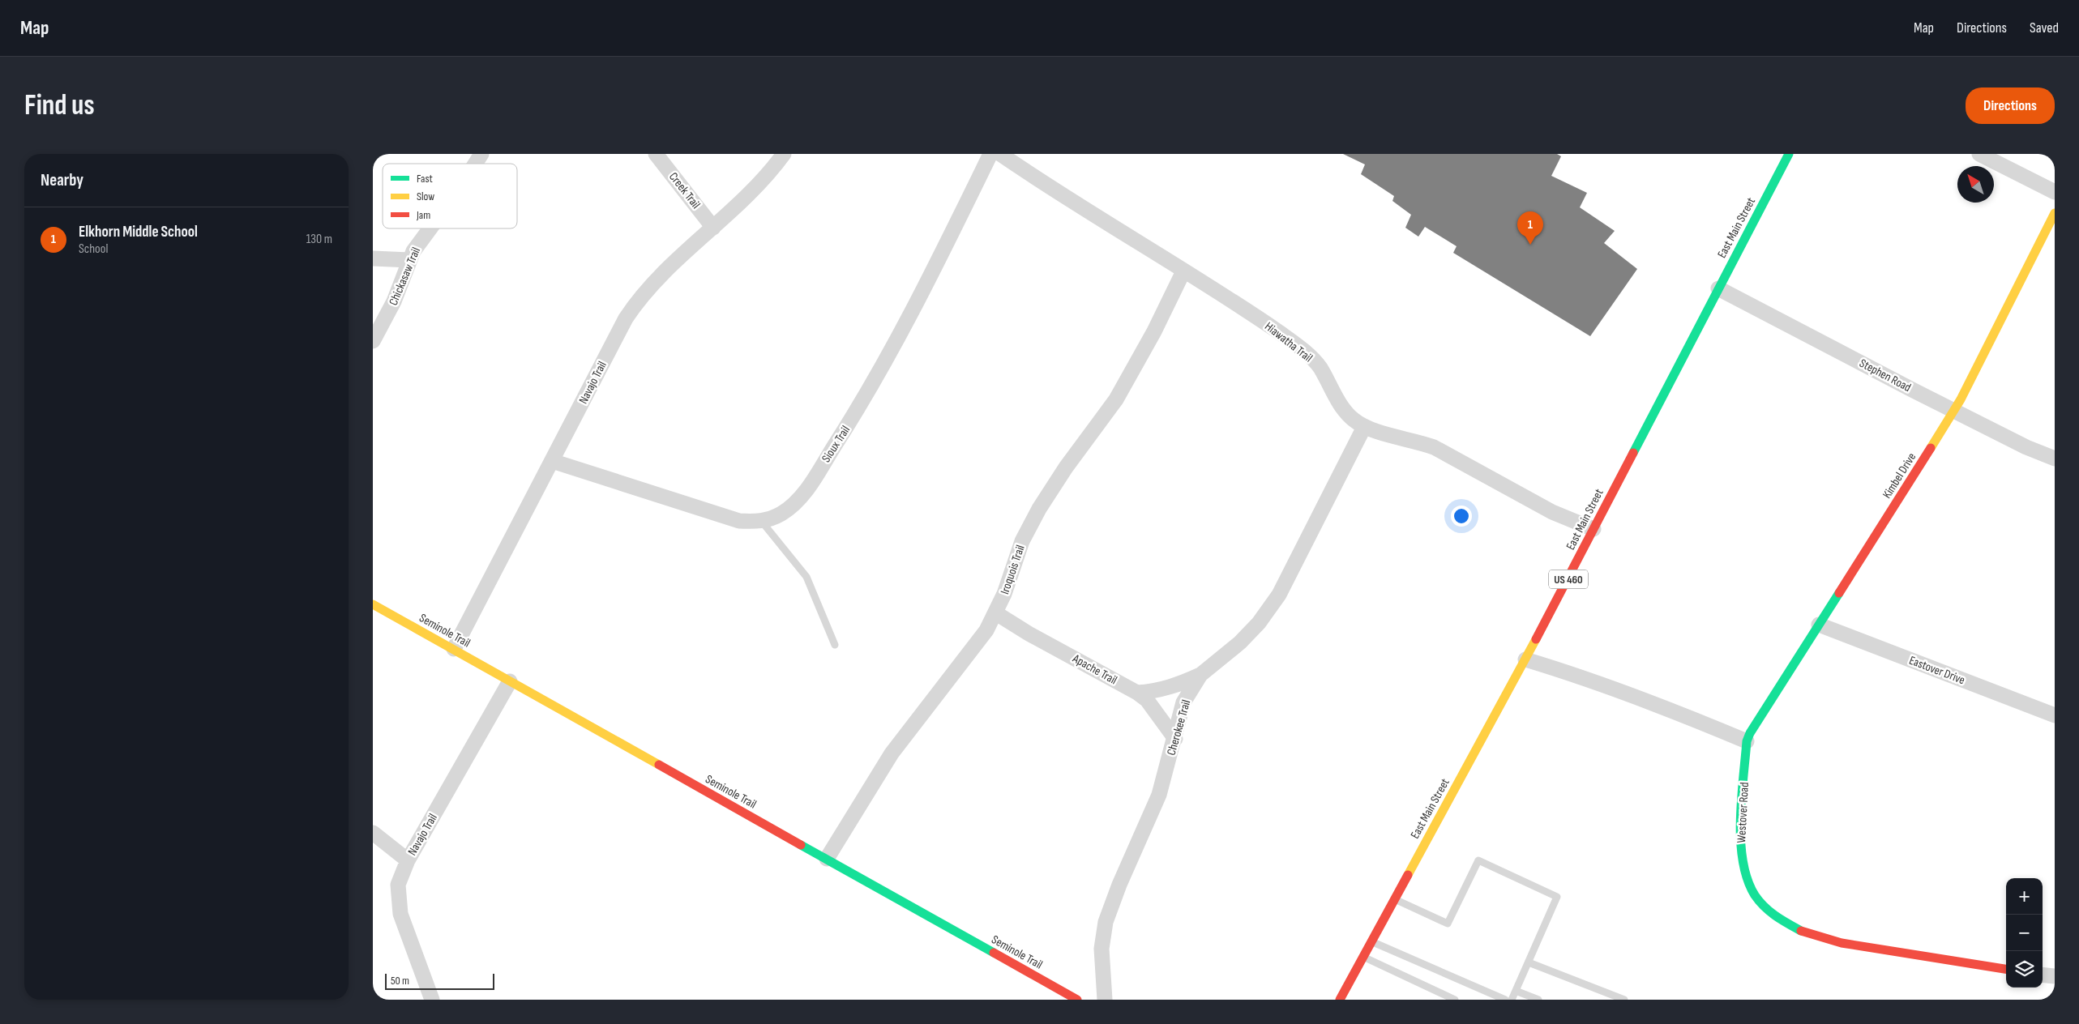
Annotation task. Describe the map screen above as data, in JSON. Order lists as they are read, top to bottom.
{
  "streets": {
    "street": [
      "Creek Trail",
      "East Main Street",
      "Chickasaw Trail",
      "Hiawatha Trail",
      "Stephen Road",
      "Navajo Trail",
      "Sioux Trail",
      "Kimbel Drive",
      "Iroquois Trail",
      "US 460",
      "Seminole Trail",
      "Apache Trail",
      "Eastover Drive",
      "Cherokee Trail",
      "Westover Road"
    ]
  },
  "crossings": [
    ["Creek Trail", "Navajo Trail"],
    ["East Main Street", "Hiawatha Trail"],
    ["East Main Street", "Stephen Road"],
    ["Hiawatha Trail", "Iroquois Trail"],
    ["Hiawatha Trail", "Cherokee Trail"],
    ["Stephen Road", "Kimbel Drive"],
    ["Navajo Trail", "Sioux Trail"],
    ["Navajo Trail", "Seminole Trail"],
    ["Kimbel Drive", "Eastover Drive"],
    ["Kimbel Drive", "Westover Road"],
    ["Iroquois Trail", "Seminole Trail"],
    ["Iroquois Trail", "Apache Trail"],
    ["Apache Trail", "Cherokee Trail"]
  ],
  "legend": ["Fast", "Slow", "Jam"],
  "scale_bar": "50 m",
  "north": "top left",
  "page": {
    "header": "Map",
    "nav": ["Map", "Directions", "Saved"],
    "buttons": "Directions",
    "title": "Find us",
    "heading": "Nearby",
    "list": [
      {
        "mark": "1",
        "name": "Elkhorn Middle School",
        "note": "School",
        "value": "130 m"
      }
    ],
    "pins": "1",
    "map_buttons": ["+", "−"],
    "scale": "50 m"
  }
}
